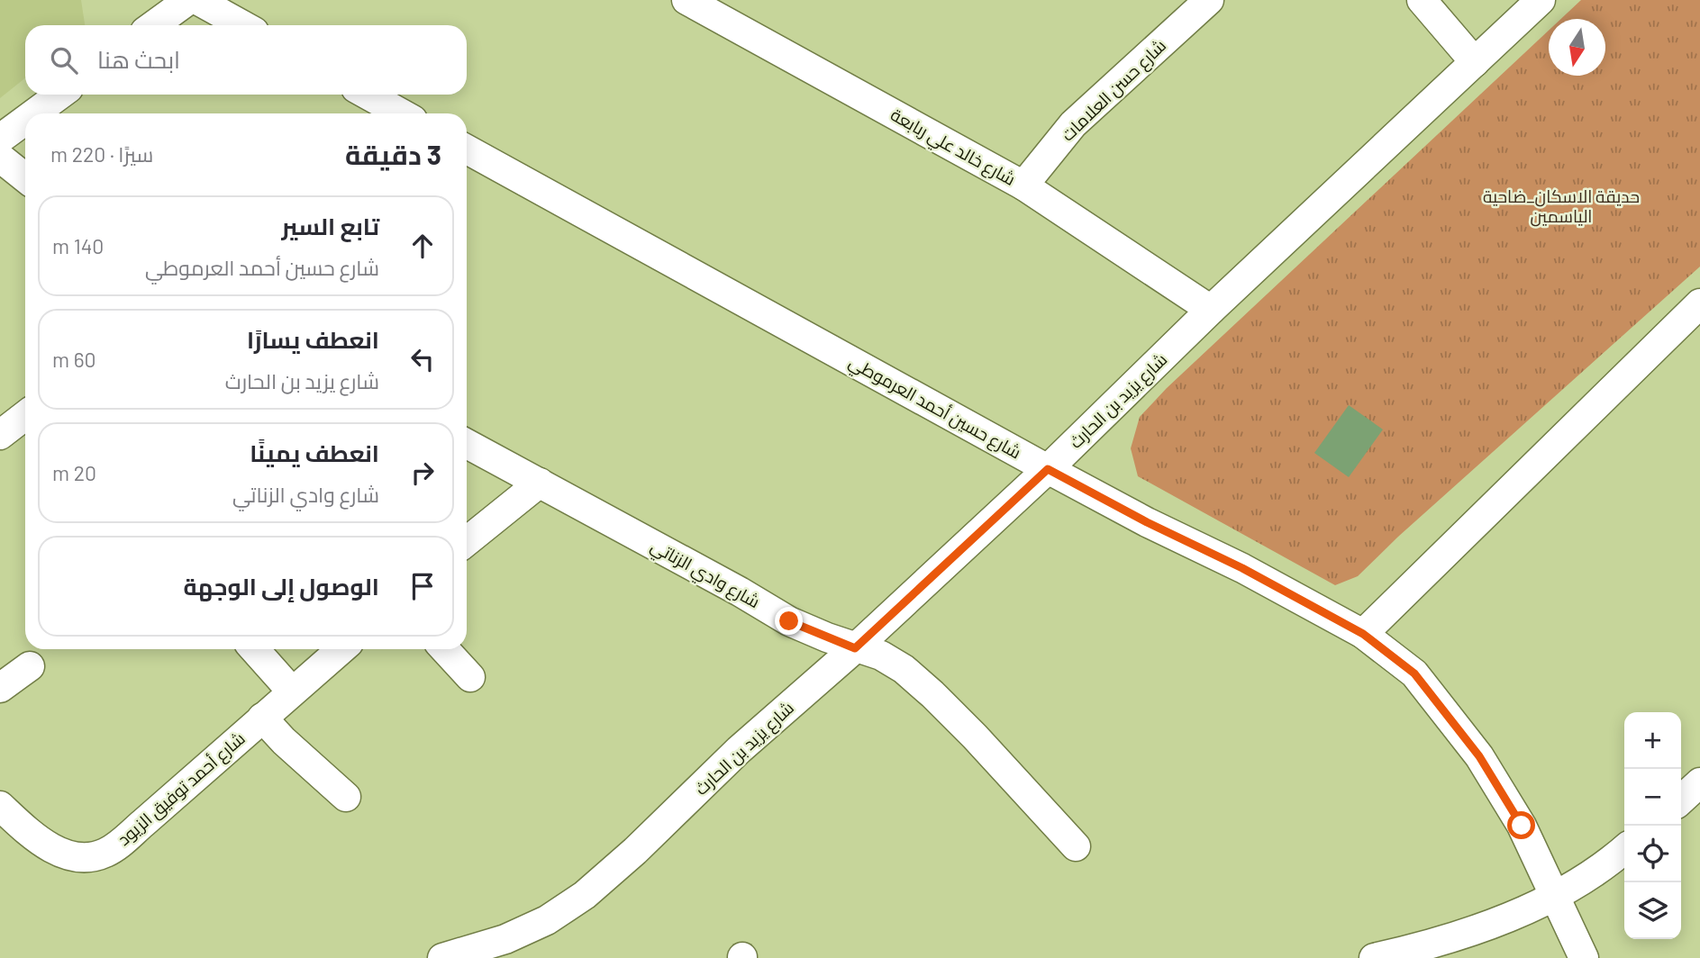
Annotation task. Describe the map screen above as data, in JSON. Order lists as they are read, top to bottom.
{
  "streets": {
    "street": [
      "شارع حسن العلامات",
      "شارع خالد علي ربابعة",
      "شارع يزيد بن الحارث",
      "شارع حسين أحمد العرموطي",
      "شارع وادي الزناتي",
      "شارع أحمد توفيق الزيود"
    ]
  },
  "crossings": [
    ["شارع حسن العلامات", "شارع خالد علي ربابعة"],
    ["شارع خالد علي ربابعة", "شارع يزيد بن الحارث"],
    ["شارع يزيد بن الحارث", "شارع حسين أحمد العرموطي"],
    ["شارع يزيد بن الحارث", "شارع وادي الزناتي"]
  ],
  "parks": ["حديقة الاسكان_ضاحية الياسمين"],
  "north": "bottom",
  "page": {
    "search": "ابحث هنا",
    "heading": ["3 دقيقة", "سيرًا · 220 m"],
    "list": [
      ["تابع السير", "شارع حسين أحمد العرموطي", "140 m"],
      ["انعطف يسارًا", "شارع يزيد بن الحارث", "60 m"],
      ["انعطف يمينًا", "شارع وادي الزناتي", "20 m"],
      "الوصول إلى الوجهة"
    ],
    "map_buttons": ["+", "−"]
  }
}
